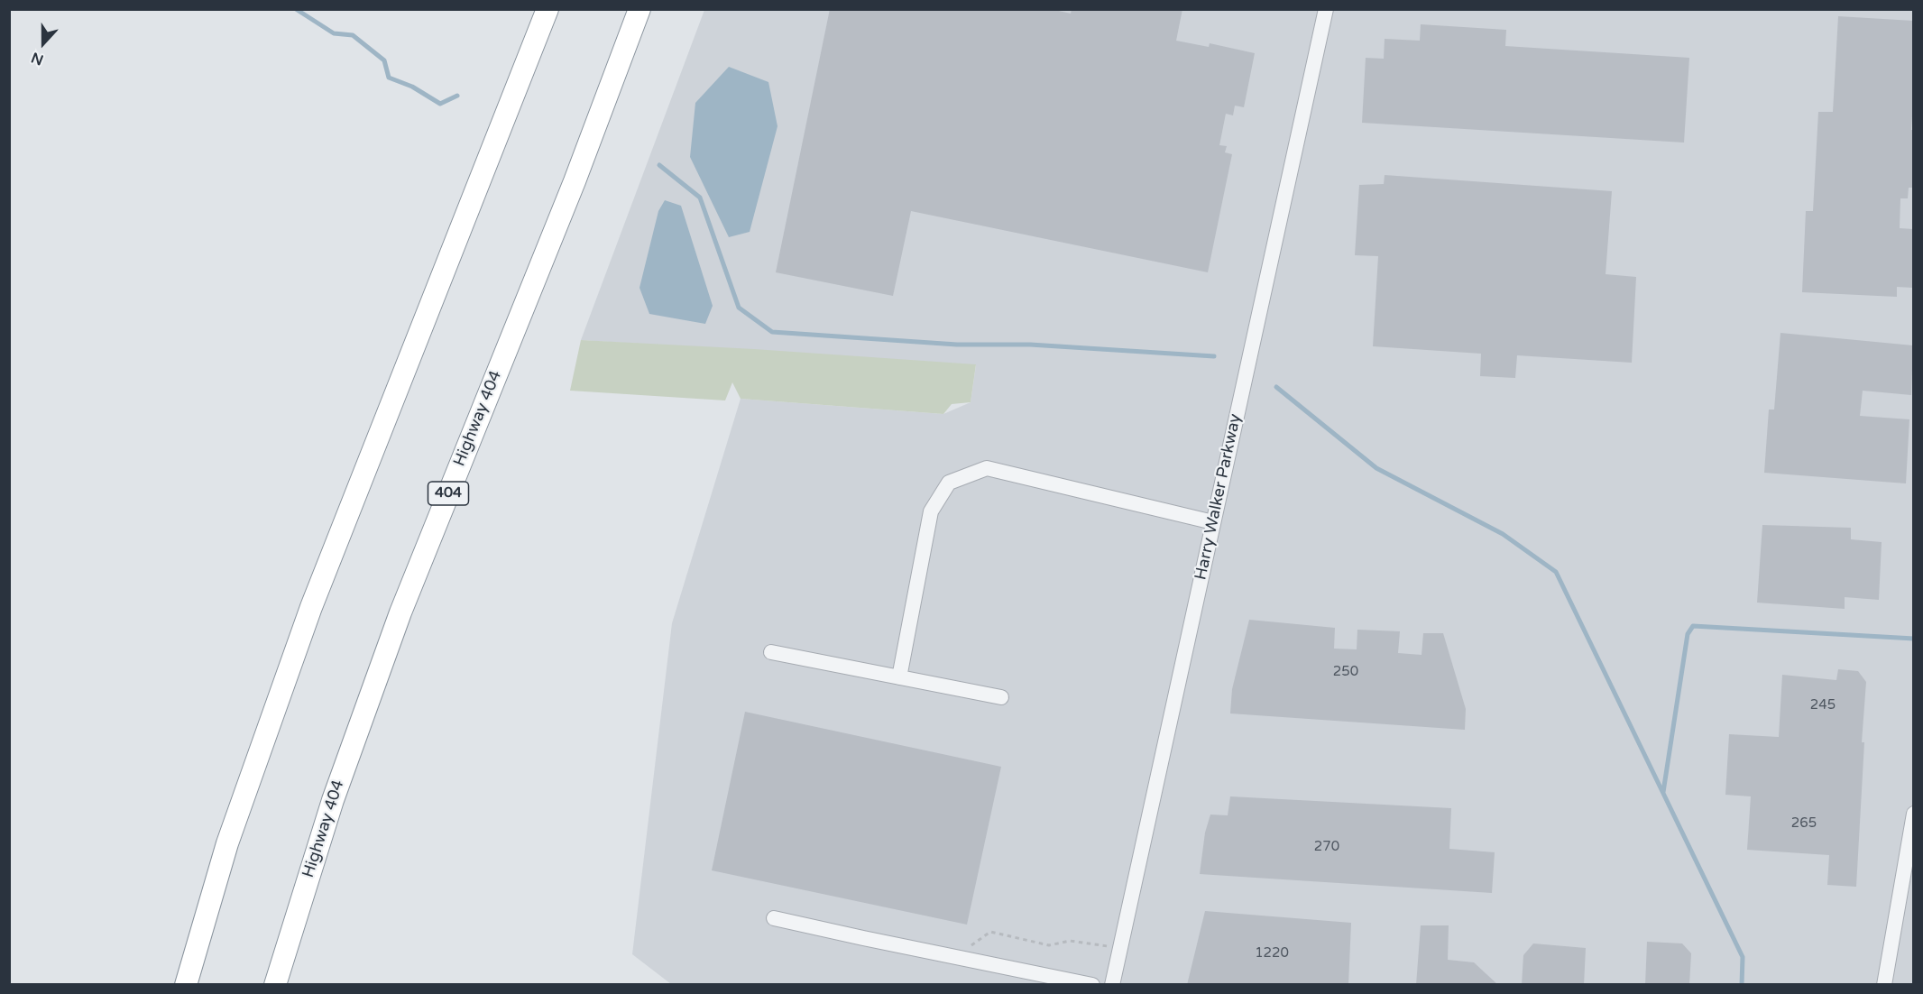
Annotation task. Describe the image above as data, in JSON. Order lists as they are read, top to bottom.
{
  "streets": {
    "highway": ["Highway 404", "404"],
    "street": ["Harry Walker Parkway"]
  },
  "house_numbers": [
    "250",
    "245",
    "265",
    "270",
    "1220"
  ],
  "north": "bottom"
}
